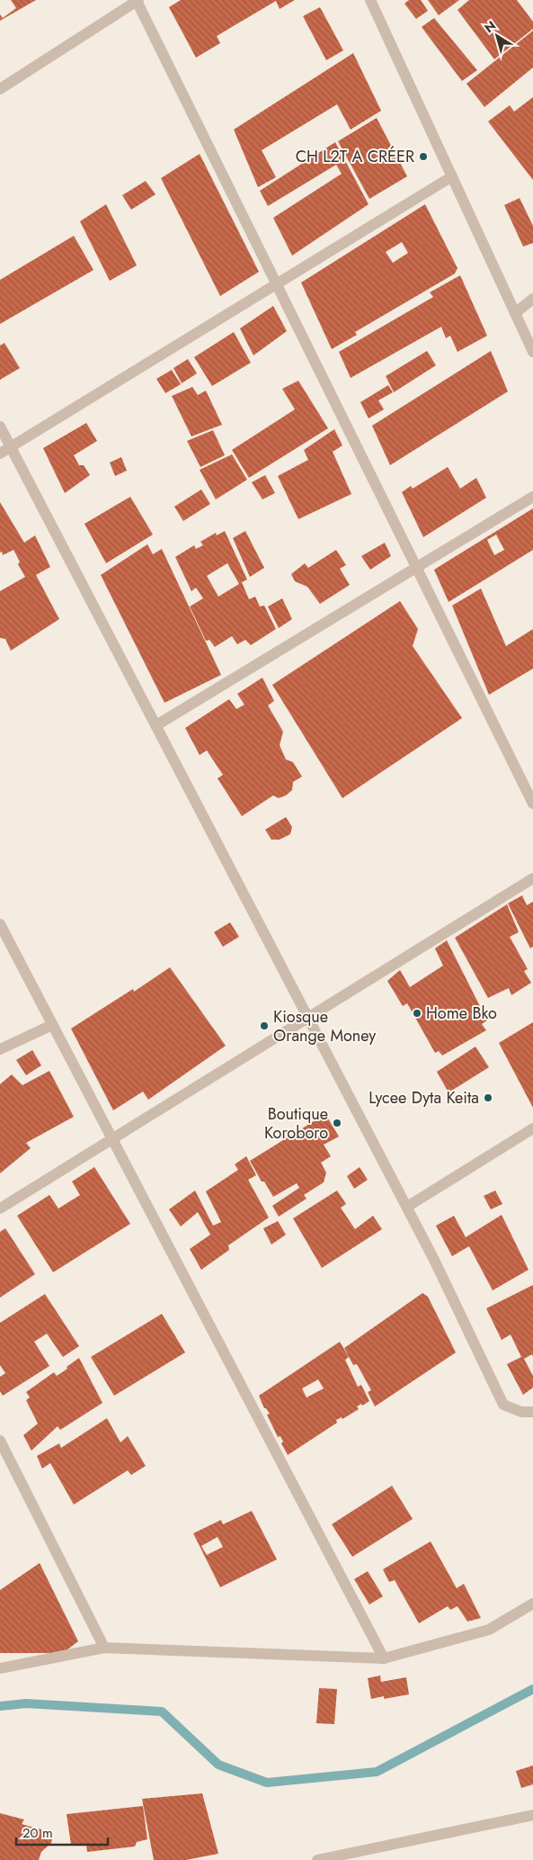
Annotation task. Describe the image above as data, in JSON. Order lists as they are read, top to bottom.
{
  "places": [
    "CH L2T A CRÉER",
    "Home Bko",
    "Kiosque Orange Money",
    "Lycee Dyta Keita",
    "Boutique Koroboro"
  ],
  "scale_bar": "20 m",
  "north": "top left"
}
